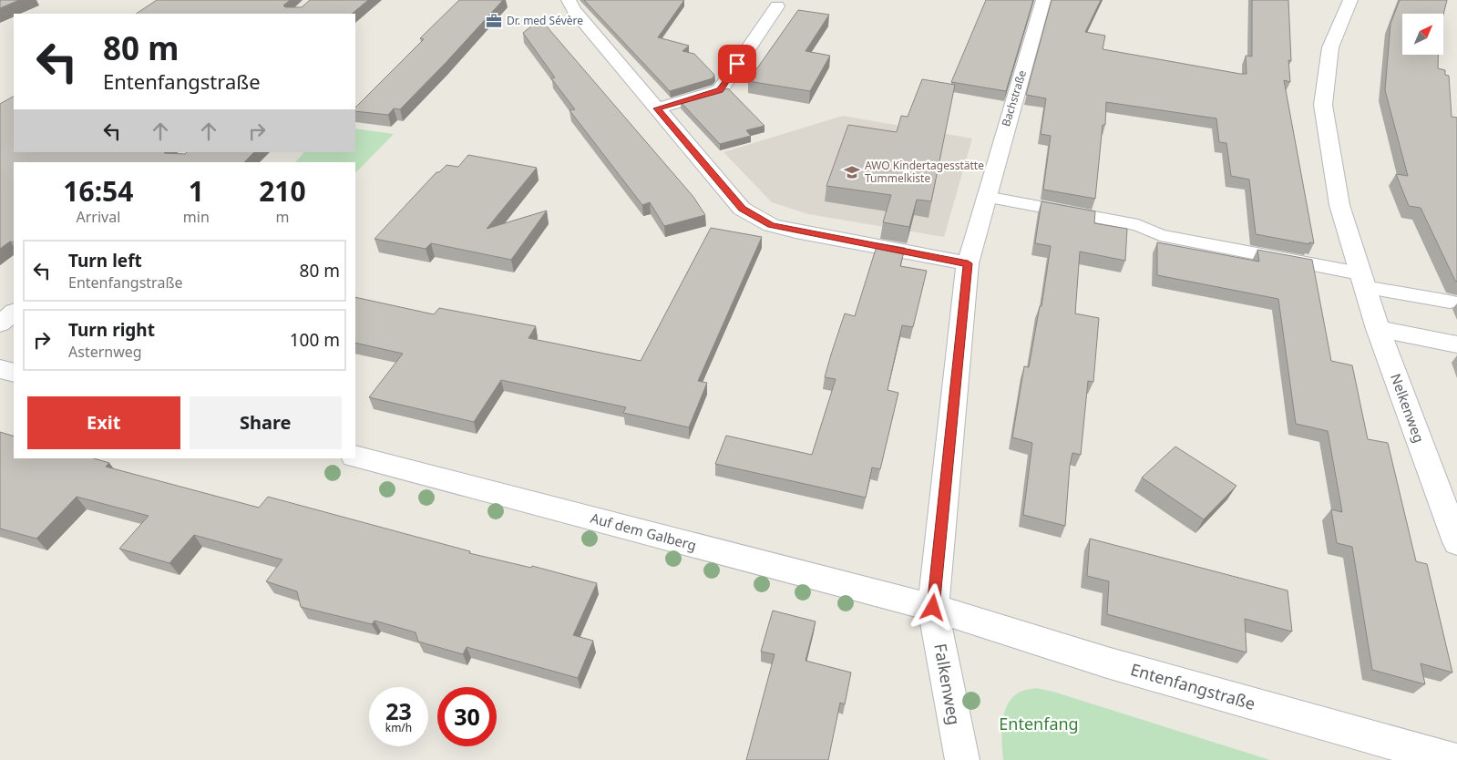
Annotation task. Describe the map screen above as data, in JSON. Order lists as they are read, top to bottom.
{
  "streets": {
    "street": [
      "Bachstraße",
      "Nelkenweg",
      "Auf dem Galberg",
      "Falkenweg",
      "Entenfangstraße"
    ]
  },
  "crossings": [
    ["Bachstraße", "Auf dem Galberg"],
    ["Bachstraße", "Falkenweg"],
    ["Bachstraße", "Entenfangstraße"],
    ["Auf dem Galberg", "Falkenweg"],
    ["Auf dem Galberg", "Entenfangstraße"],
    ["Falkenweg", "Entenfangstraße"]
  ],
  "parks": ["Entenfang"],
  "places": {
    "office": ["Dr. med Sévère"],
    "school or university": ["AWO Kindertagesstätte Tummelkiste"]
  },
  "north": "top right",
  "page": {
    "turn": ["80 m", "Entenfangstraße"],
    "eta": [
      "16:54",
      "Arrival",
      "1",
      "min",
      "210",
      "m"
    ],
    "list": [
      {
        "name": "Turn left",
        "note": "Entenfangstraße",
        "value": "80 m"
      },
      {
        "name": "Turn right",
        "note": "Asternweg",
        "value": "100 m"
      }
    ],
    "buttons": ["Exit", "Share"],
    "speed": "23 km/h",
    "limit": "30"
  }
}
